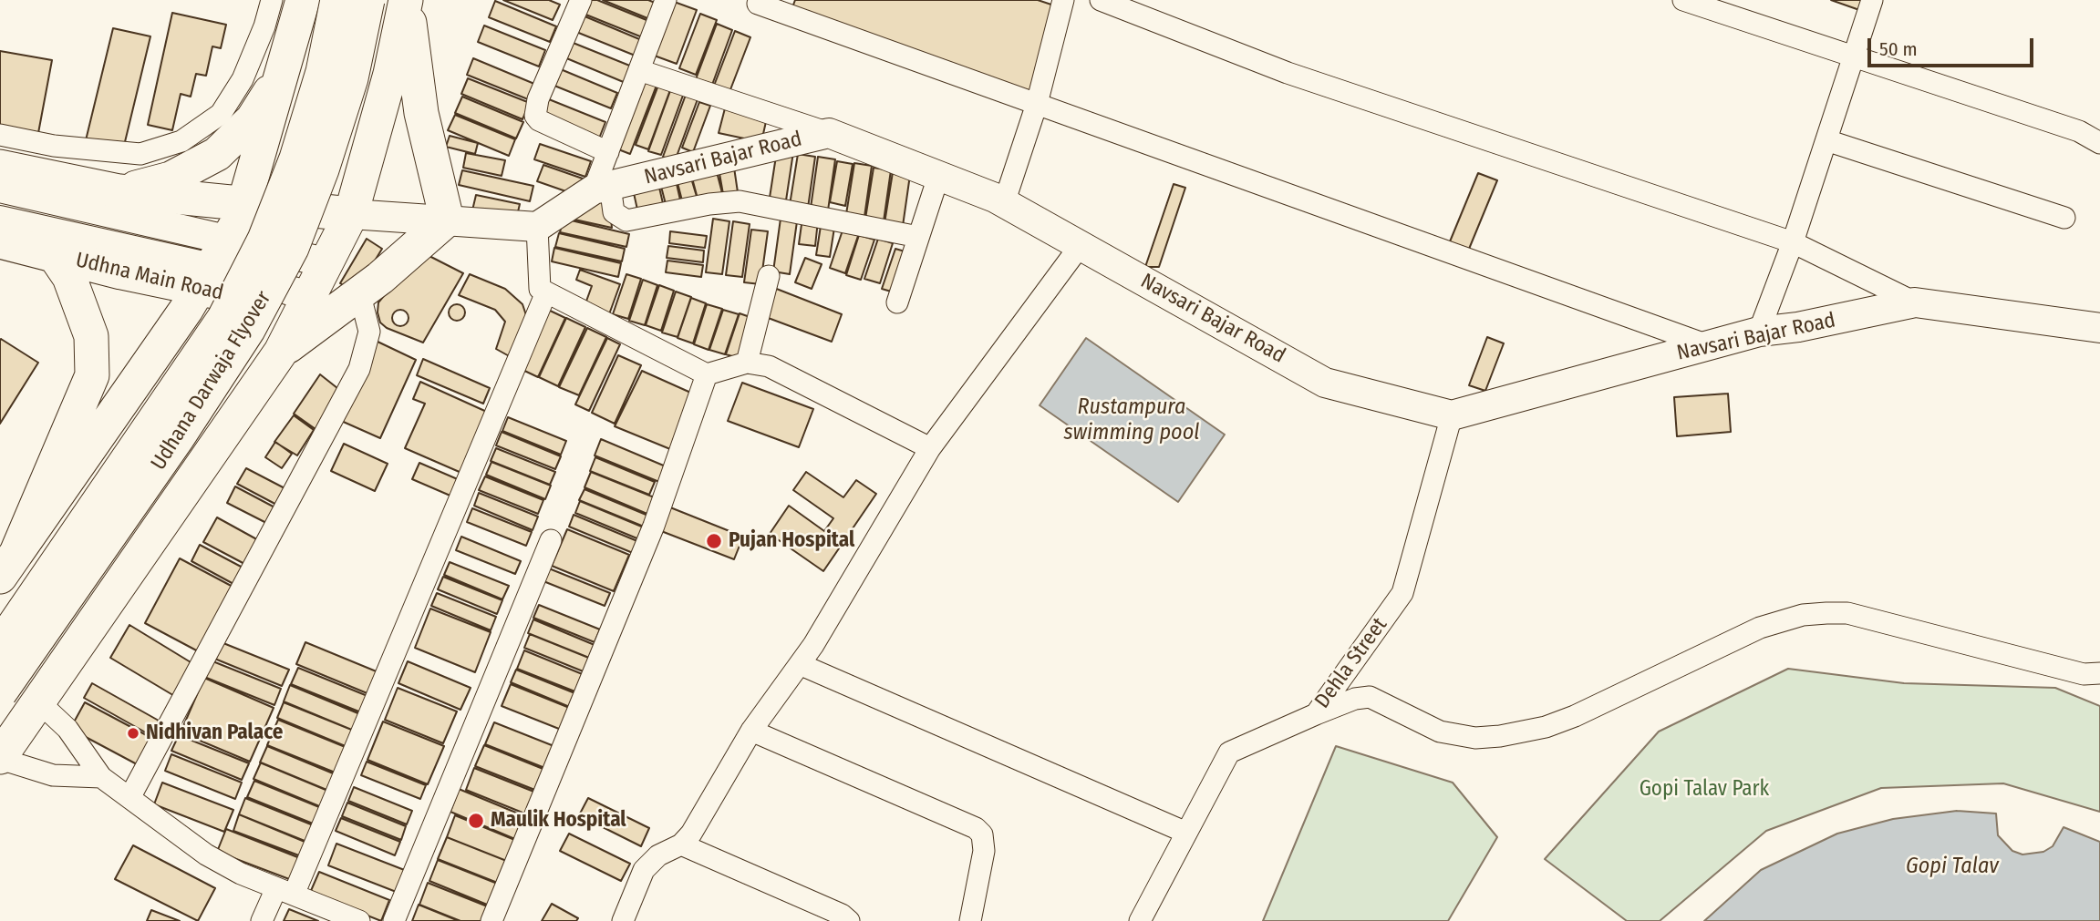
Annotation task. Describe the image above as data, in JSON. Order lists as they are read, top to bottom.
{
  "streets": {
    "highway": ["Udhna Main Road", "Udhana Darwaja Flyover"],
    "main road": ["Navsari Bajar Road"],
    "street": ["Dehla Street"]
  },
  "crossings": [
    ["Navsari Bajar Road", "Dehla Street"]
  ],
  "water": ["Rustampura swimming pool", "Gopi Talav"],
  "parks": ["Gopi Talav Park"],
  "places": ["Pujan Hospital", "Nidhivan Palace", "Maulik Hospital"],
  "scale_bar": "50 m"
}
